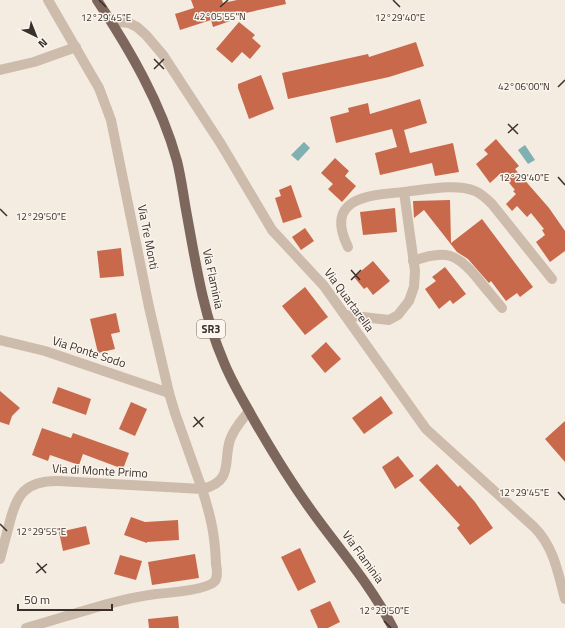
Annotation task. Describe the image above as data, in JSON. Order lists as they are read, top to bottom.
{
  "streets": {
    "main road": ["Via Flaminia", "SR3"],
    "street": [
      "Via Tre Monti",
      "Via Quartarella",
      "Via Ponte Sodo",
      "Via di Monte Primo"
    ]
  },
  "crossings": [
    ["Via Tre Monti", "Via Ponte Sodo"],
    ["Via Tre Monti", "Via di Monte Primo"],
    ["Via Flaminia", "Via Quartarella"]
  ],
  "scale_bar": "50 m",
  "north": "bottom right",
  "coordinates": [
    "42°05'55\"N",
    "12°29'45\"E",
    "12°29'40\"E",
    "42°06'00\"N",
    "12°29'50\"E",
    "12°29'55\"E"
  ]
}
